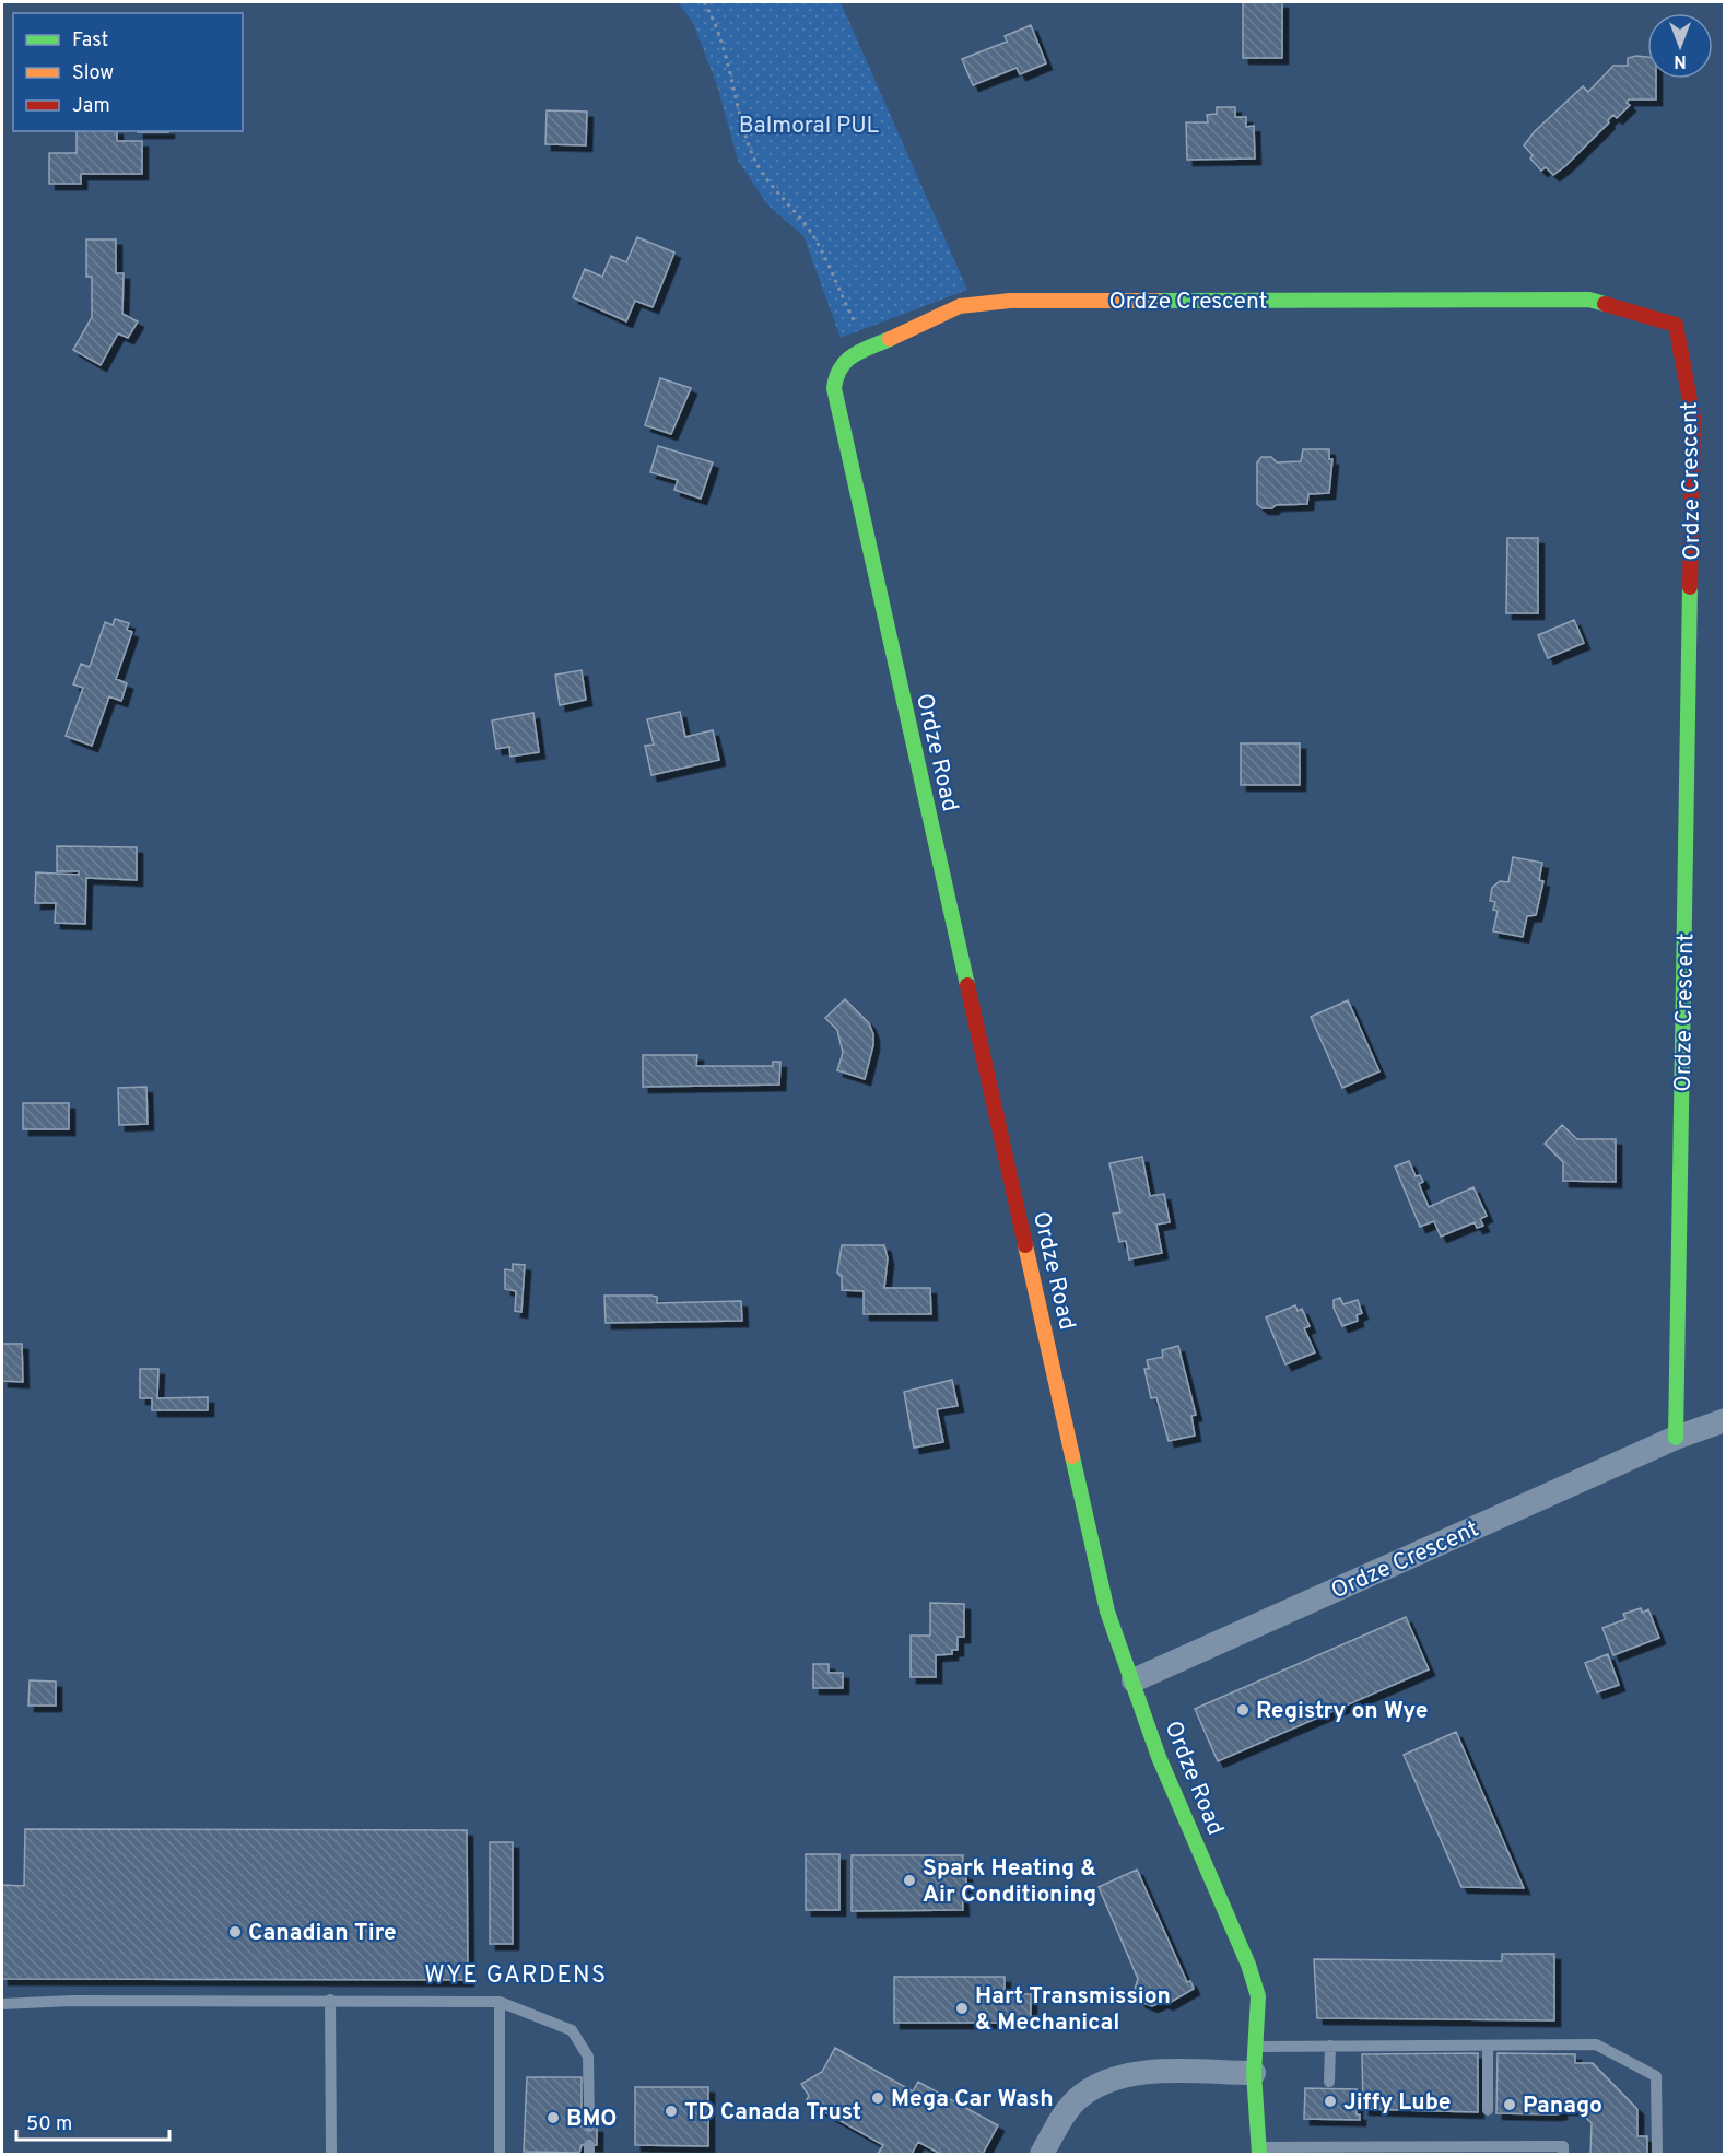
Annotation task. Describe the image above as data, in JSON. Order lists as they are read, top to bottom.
{
  "streets": {
    "street": ["Ordze Crescent", "Ordze Road"]
  },
  "crossings": [
    ["Ordze Crescent", "Ordze Road"]
  ],
  "districts": ["WYE GARDENS"],
  "parks": ["Balmoral PUL"],
  "places": [
    "Registry on Wye",
    "Spark Heating & Air Conditioning",
    "Canadian Tire",
    "Hart Transmission & Mechanical",
    "Mega Car Wash",
    "Jiffy Lube",
    "Panago",
    "TD Canada Trust",
    "BMO"
  ],
  "legend": ["Fast", "Slow", "Jam"],
  "scale_bar": "50 m",
  "north": "bottom"
}
